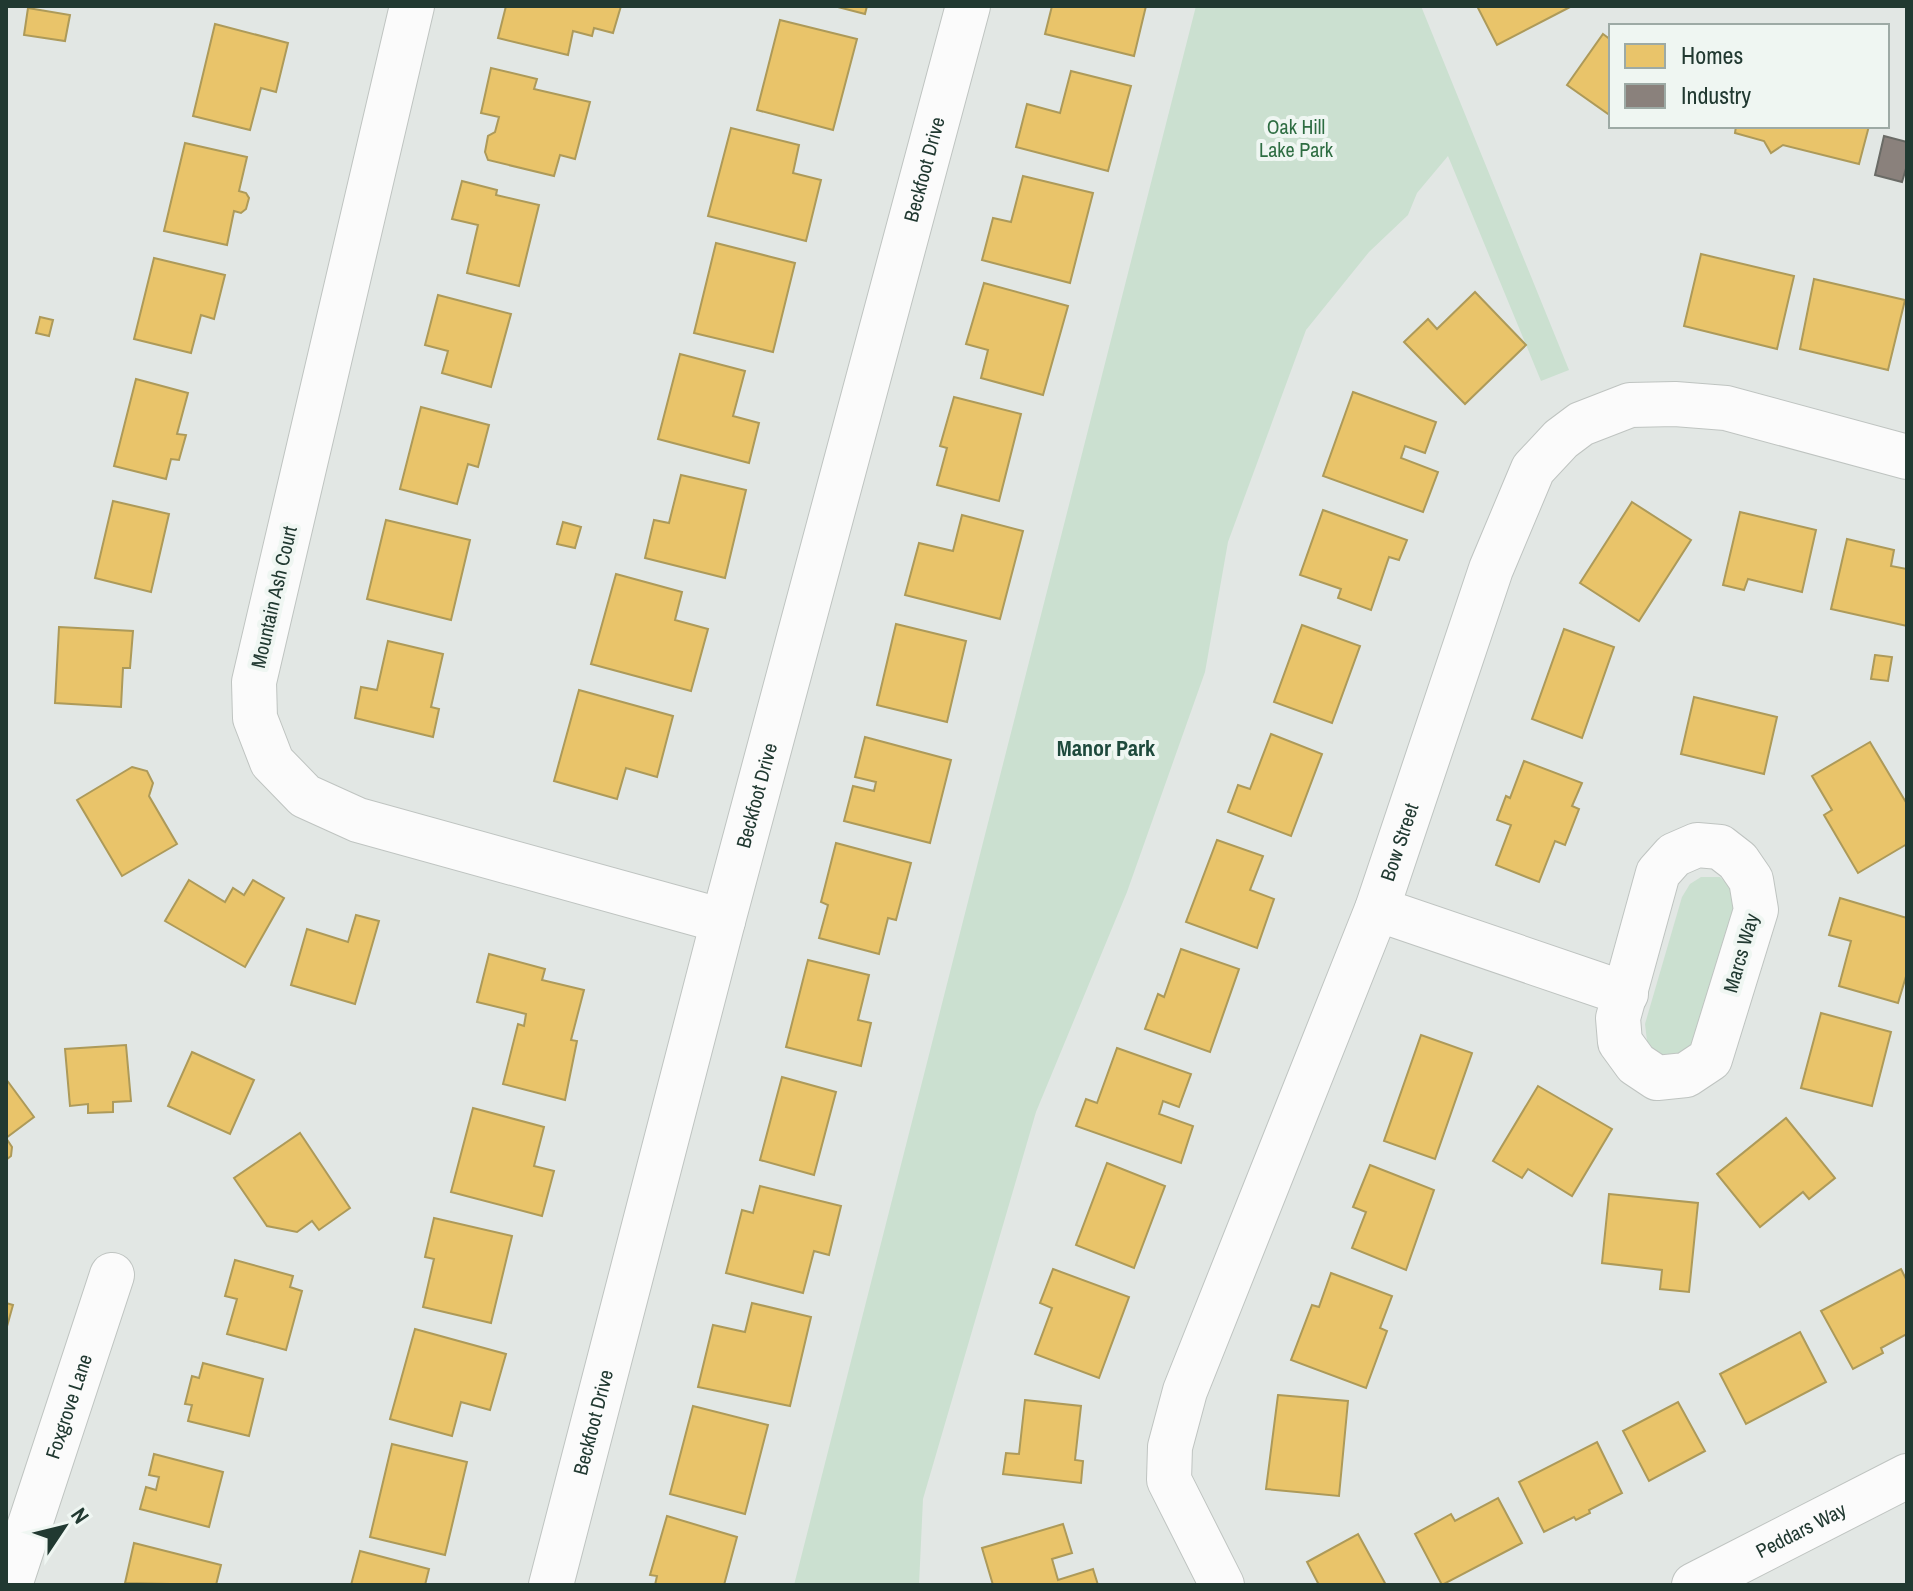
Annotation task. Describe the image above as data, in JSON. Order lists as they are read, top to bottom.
{
  "streets": {
    "street": [
      "Beckfoot Drive",
      "Mountain Ash Court",
      "Bow Street",
      "Marcs Way",
      "Foxgrove Lane",
      "Peddars Way"
    ]
  },
  "crossings": [
    ["Beckfoot Drive", "Mountain Ash Court"]
  ],
  "districts": ["Manor Park"],
  "parks": ["Oak Hill Lake Park"],
  "legend": ["Homes", "Industry"],
  "north": "top right"
}
